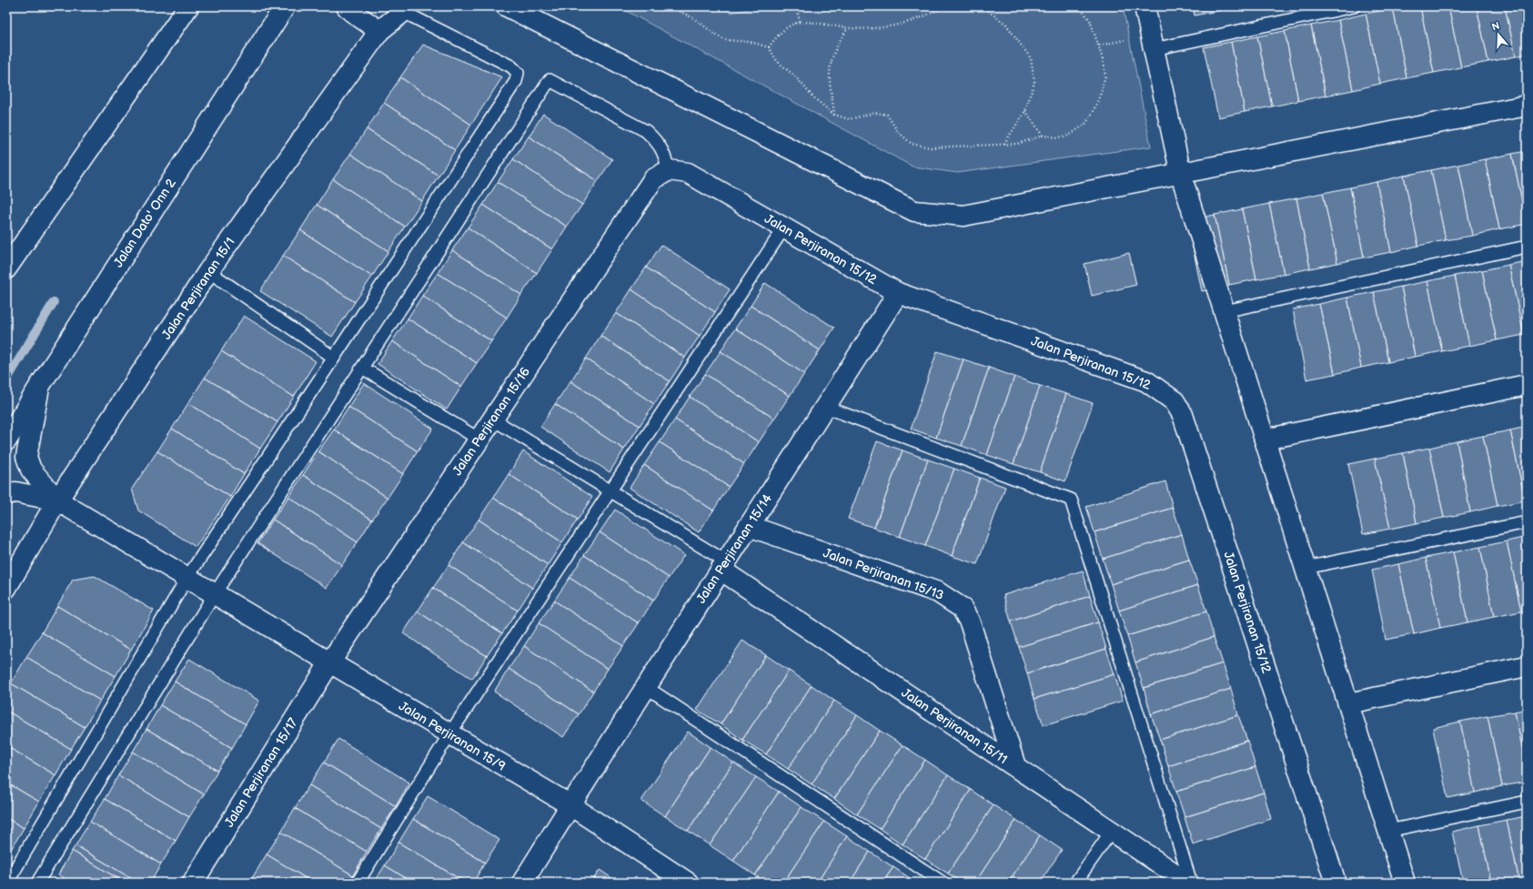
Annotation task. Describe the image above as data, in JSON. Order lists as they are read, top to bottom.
{
  "streets": {
    "street": [
      "Jalan Dato' Onn 2",
      "Jalan Perjiranan 15/12",
      "Jalan Perjiranan 15/1",
      "Jalan Perjiranan 15/16",
      "Jalan Perjiranan 15/14",
      "Jalan Perjiranan 15/13",
      "Jalan Perjiranan 15/11",
      "Jalan Perjiranan 15/9",
      "Jalan Perjiranan 15/17"
    ]
  },
  "crossings": [
    ["Jalan Perjiranan 15/12", "Jalan Perjiranan 15/16"],
    ["Jalan Perjiranan 15/12", "Jalan Perjiranan 15/14"],
    ["Jalan Perjiranan 15/1", "Jalan Perjiranan 15/9"],
    ["Jalan Perjiranan 15/16", "Jalan Perjiranan 15/9"],
    ["Jalan Perjiranan 15/16", "Jalan Perjiranan 15/17"],
    ["Jalan Perjiranan 15/14", "Jalan Perjiranan 15/13"],
    ["Jalan Perjiranan 15/14", "Jalan Perjiranan 15/11"],
    ["Jalan Perjiranan 15/14", "Jalan Perjiranan 15/9"],
    ["Jalan Perjiranan 15/13", "Jalan Perjiranan 15/11"],
    ["Jalan Perjiranan 15/9", "Jalan Perjiranan 15/17"]
  ],
  "north": "top"
}
